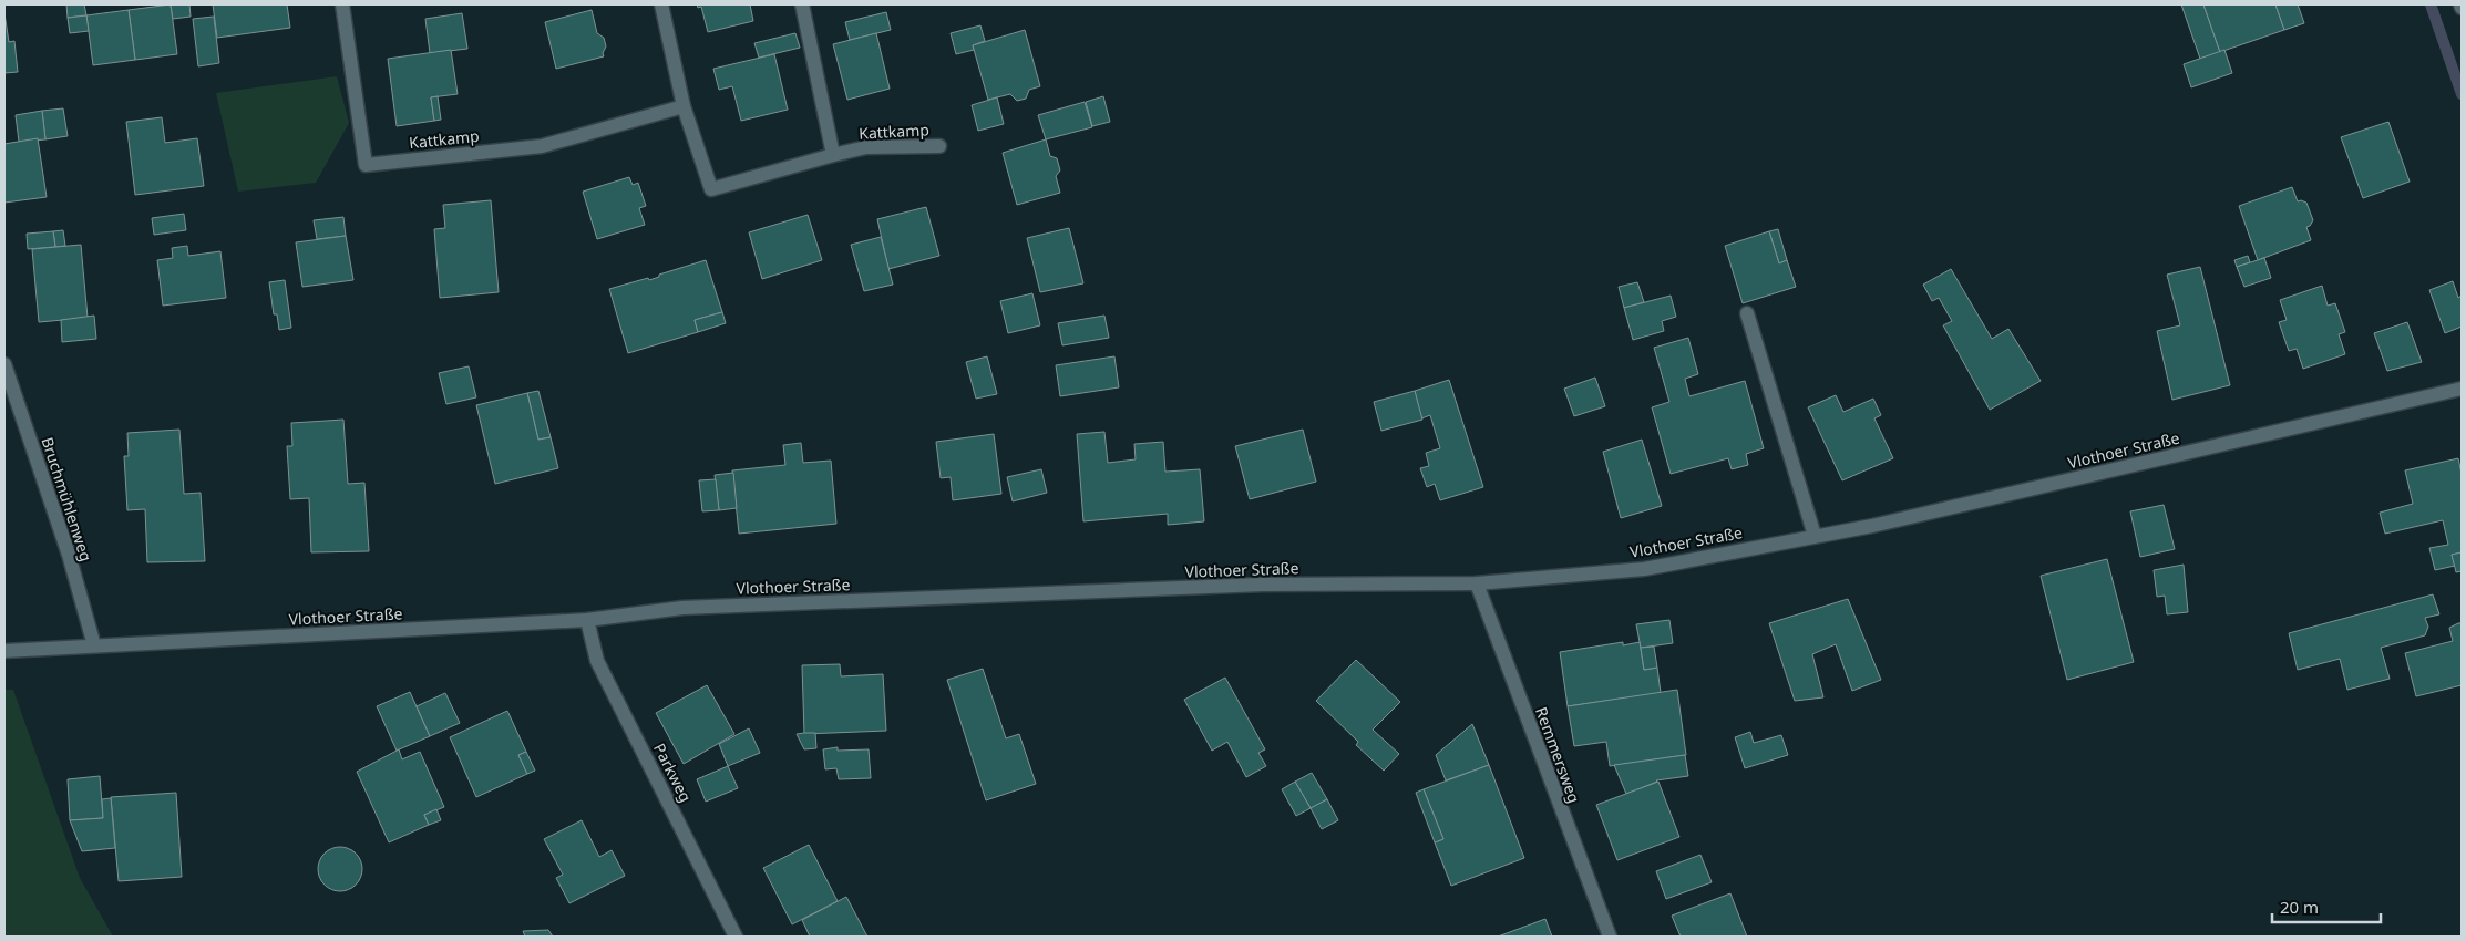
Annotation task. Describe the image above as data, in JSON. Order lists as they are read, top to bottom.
{
  "streets": {
    "street": [
      "Kattkamp",
      "Vlothoer Straße",
      "Bruchmühlenweg",
      "Remmersweg",
      "Parkweg"
    ]
  },
  "crossings": [
    ["Vlothoer Straße", "Bruchmühlenweg"],
    ["Vlothoer Straße", "Remmersweg"],
    ["Vlothoer Straße", "Parkweg"]
  ],
  "scale_bar": "20 m"
}
